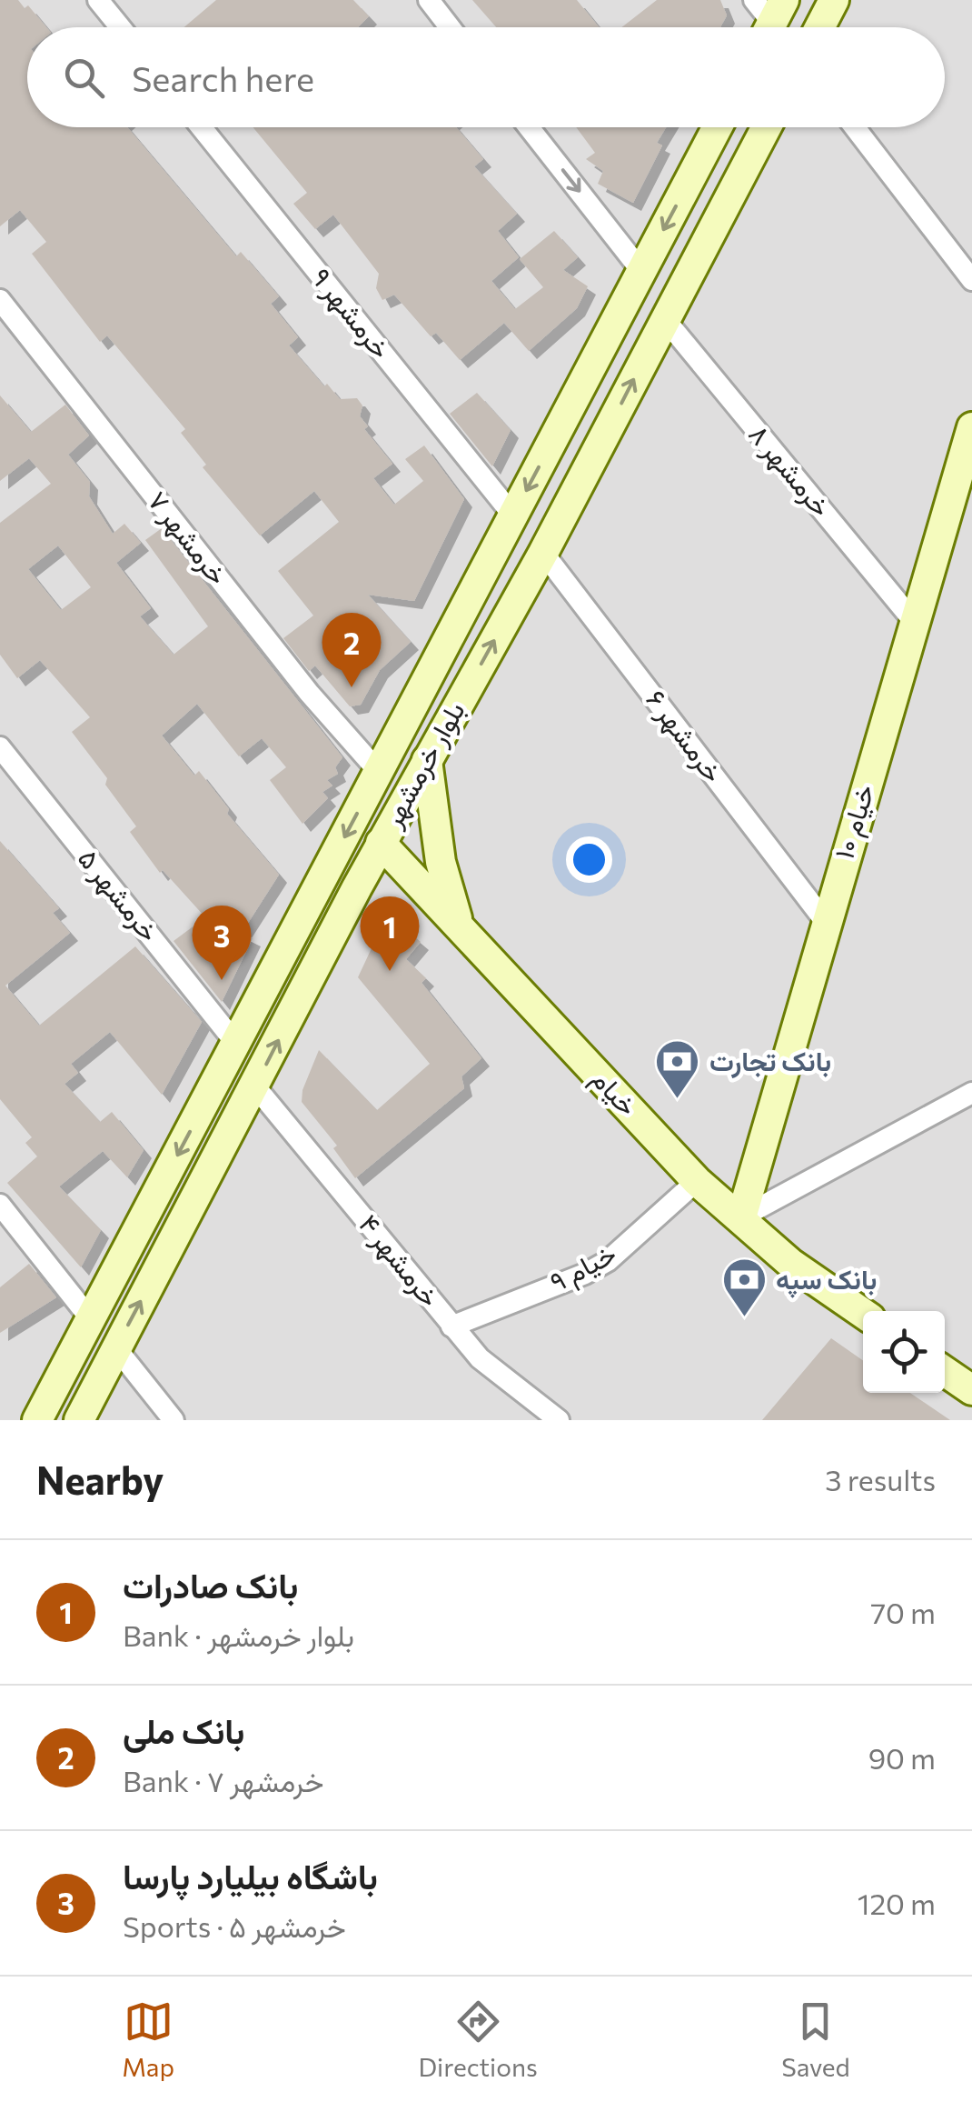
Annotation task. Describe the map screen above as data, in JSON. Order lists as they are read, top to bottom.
{
  "streets": {
    "main road": ["بلوار خرمشهر", "خیام ۱۰", "خیام"],
    "street": [
      "خرمشهر ۹",
      "خرمشهر ۸",
      "خرمشهر ۷",
      "خرمشهر ۶",
      "خرمشهر ۵",
      "خرمشهر ۴",
      "خیام ۹"
    ]
  },
  "crossings": [
    ["خرمشهر ۹", "بلوار خرمشهر"],
    ["خرمشهر ۸", "بلوار خرمشهر"],
    ["خرمشهر ۸", "خیام ۱۰"],
    ["خرمشهر ۷", "بلوار خرمشهر"],
    ["خرمشهر ۶", "بلوار خرمشهر"],
    ["خرمشهر ۶", "خیام ۱۰"],
    ["بلوار خرمشهر", "خرمشهر ۵"],
    ["بلوار خرمشهر", "خیام"],
    ["بلوار خرمشهر", "خرمشهر ۴"],
    ["خیام ۱۰", "خیام"],
    ["خیام", "خیام ۹"],
    ["خرمشهر ۴", "خیام ۹"]
  ],
  "places": {
    "bank": ["بانک تجارت", "بانک سپه"]
  },
  "page": {
    "search": "Search here",
    "pins": ["2", "1", "3"],
    "heading": ["Nearby", "3 results"],
    "list": [
      {
        "mark": "1",
        "name": "بانک صادرات",
        "note": "Bank · بلوار خرمشهر",
        "value": "70 m"
      },
      {
        "mark": "2",
        "name": "بانک ملی",
        "note": "Bank · خرمشهر ۷",
        "value": "90 m"
      },
      {
        "mark": "3",
        "name": "باشگاه بیلیارد پارسا",
        "note": "Sports · خرمشهر ۵",
        "value": "120 m"
      }
    ],
    "nav": ["Map", "Directions", "Saved"]
  }
}
